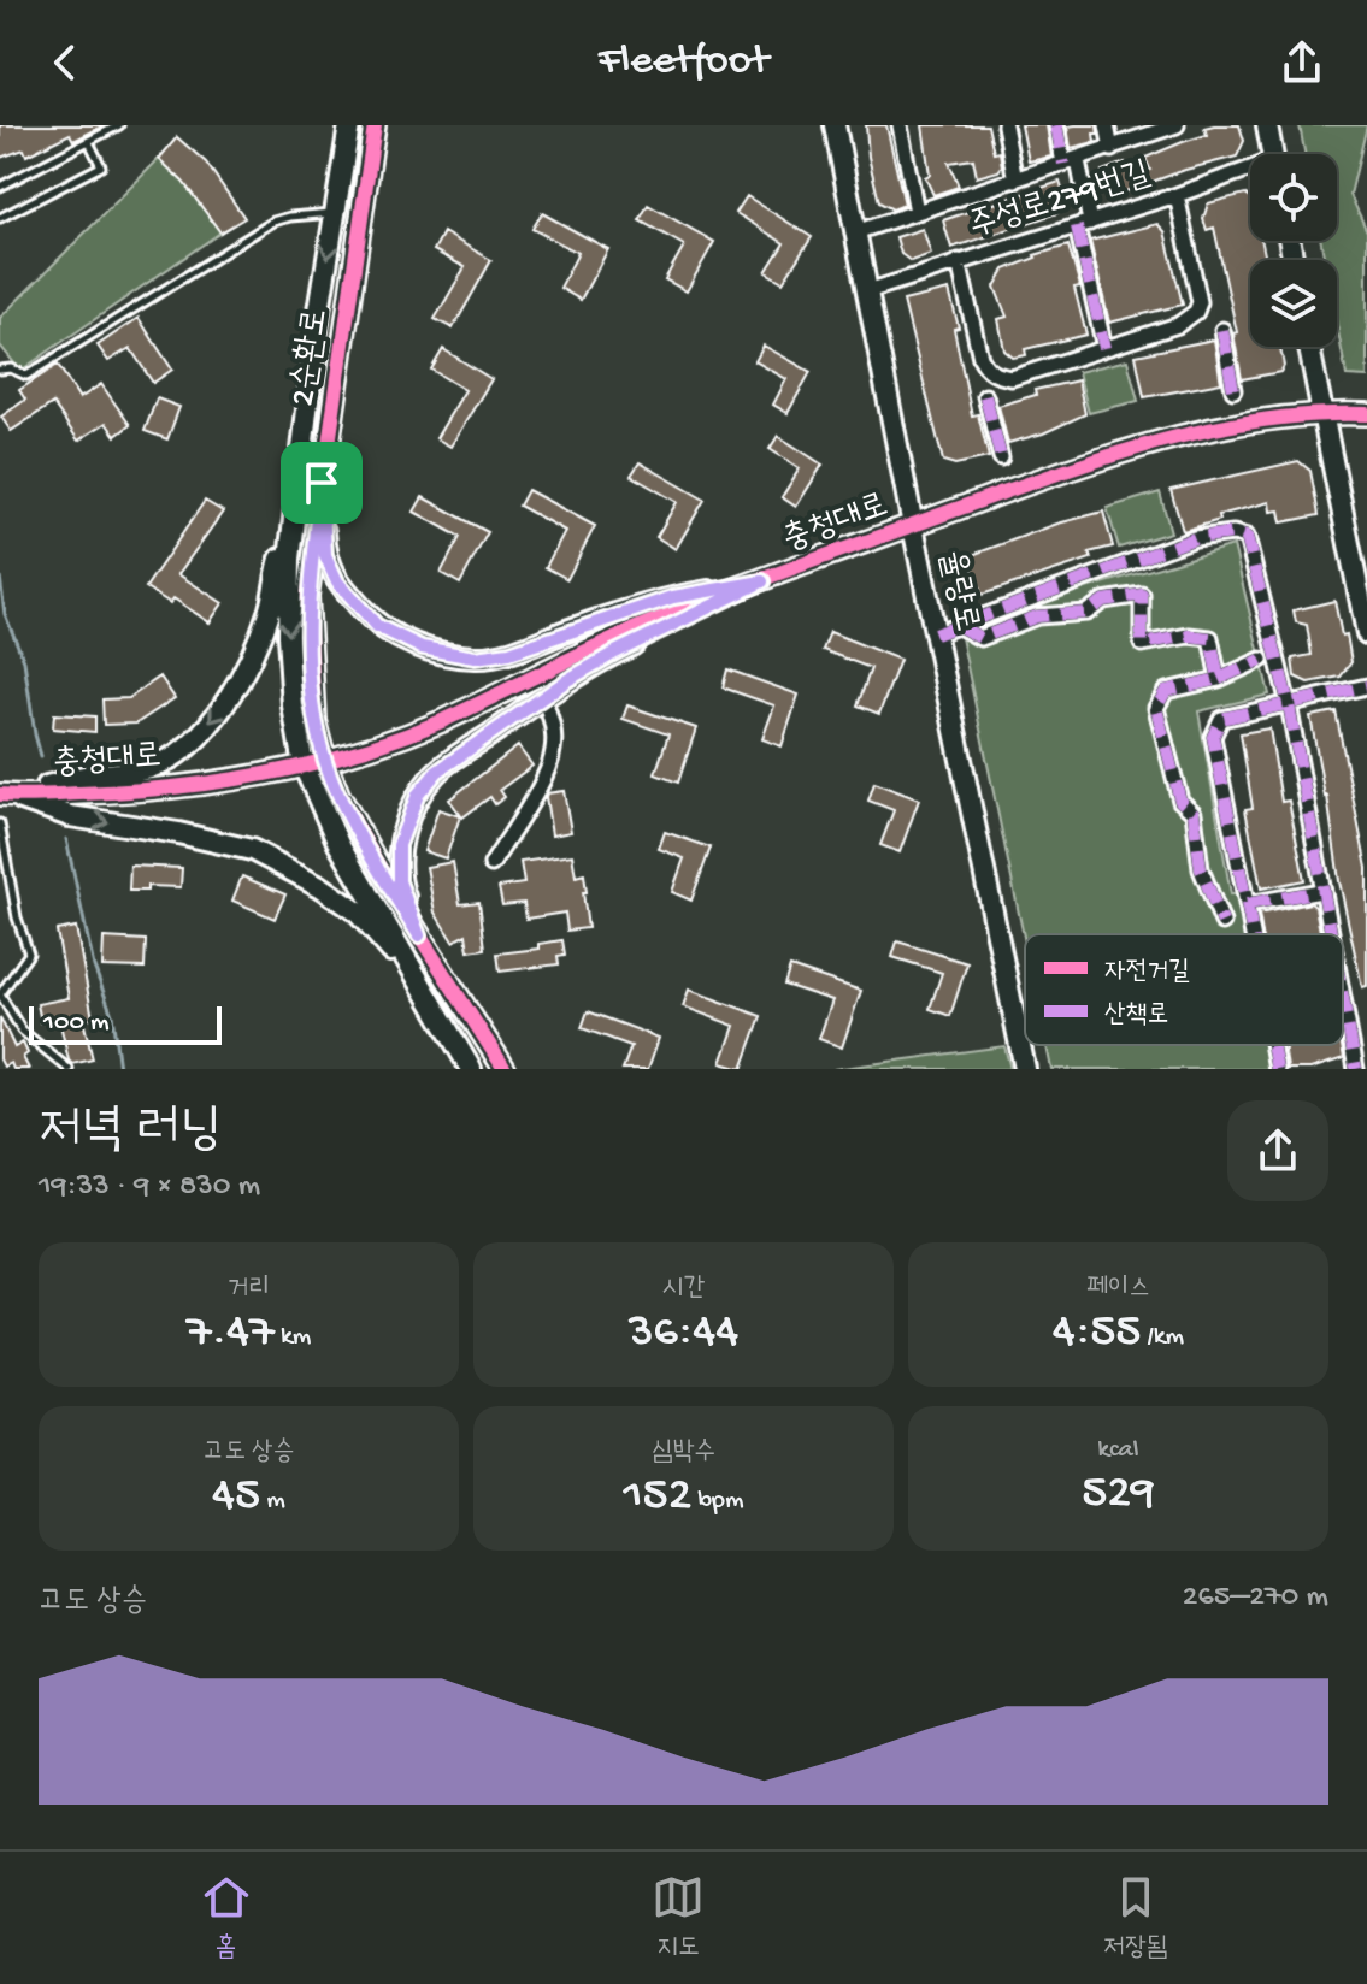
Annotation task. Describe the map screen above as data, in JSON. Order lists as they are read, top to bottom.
{
  "streets": {
    "street": [
      "주성로279번길",
      "2순환로",
      "충청대로",
      "율량로"
    ]
  },
  "crossings": [
    ["주성로279번길", "율량로"],
    ["2순환로", "충청대로"],
    ["충청대로", "율량로"]
  ],
  "legend": ["자전거길", "산책로"],
  "scale_bar": "100 m",
  "page": {
    "header": "Fleetfoot",
    "scale": "100 m",
    "heading": ["저녁 러닝", "19:33 · 9 × 830 m"],
    "stats": [
      ["거리", "7.47 km"],
      ["시간", "36:44"],
      ["페이스", "4:55 /km"],
      ["고도 상승", "45 m"],
      ["심박수", "152 bpm"],
      ["kcal", "529"]
    ],
    "chart": ["고도 상승", "265–270 m"],
    "tabs": ["홈", "지도", "저장됨"]
  }
}
